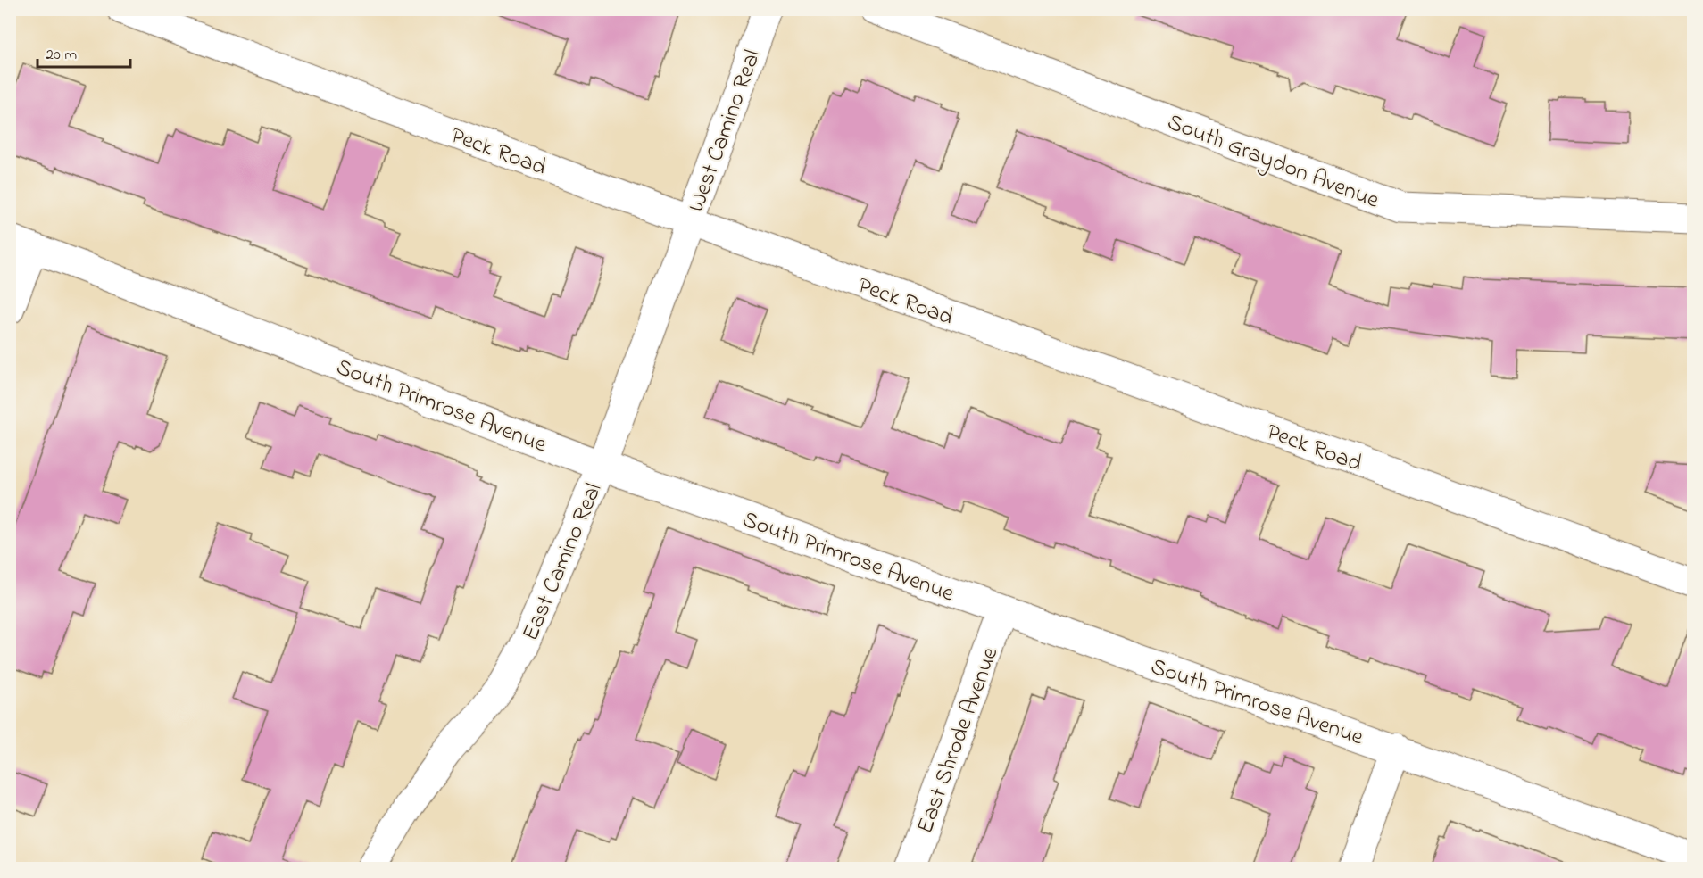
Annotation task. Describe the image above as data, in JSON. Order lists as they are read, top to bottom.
{
  "streets": {
    "street": [
      "West Camino Real",
      "Peck Road",
      "South Graydon Avenue",
      "South Primrose Avenue",
      "East Camino Real",
      "East Shrode Avenue"
    ]
  },
  "crossings": [
    ["West Camino Real", "Peck Road"],
    ["West Camino Real", "East Camino Real"],
    ["Peck Road", "East Camino Real"],
    ["South Primrose Avenue", "East Camino Real"],
    ["South Primrose Avenue", "East Shrode Avenue"]
  ],
  "scale_bar": "20 m"
}
